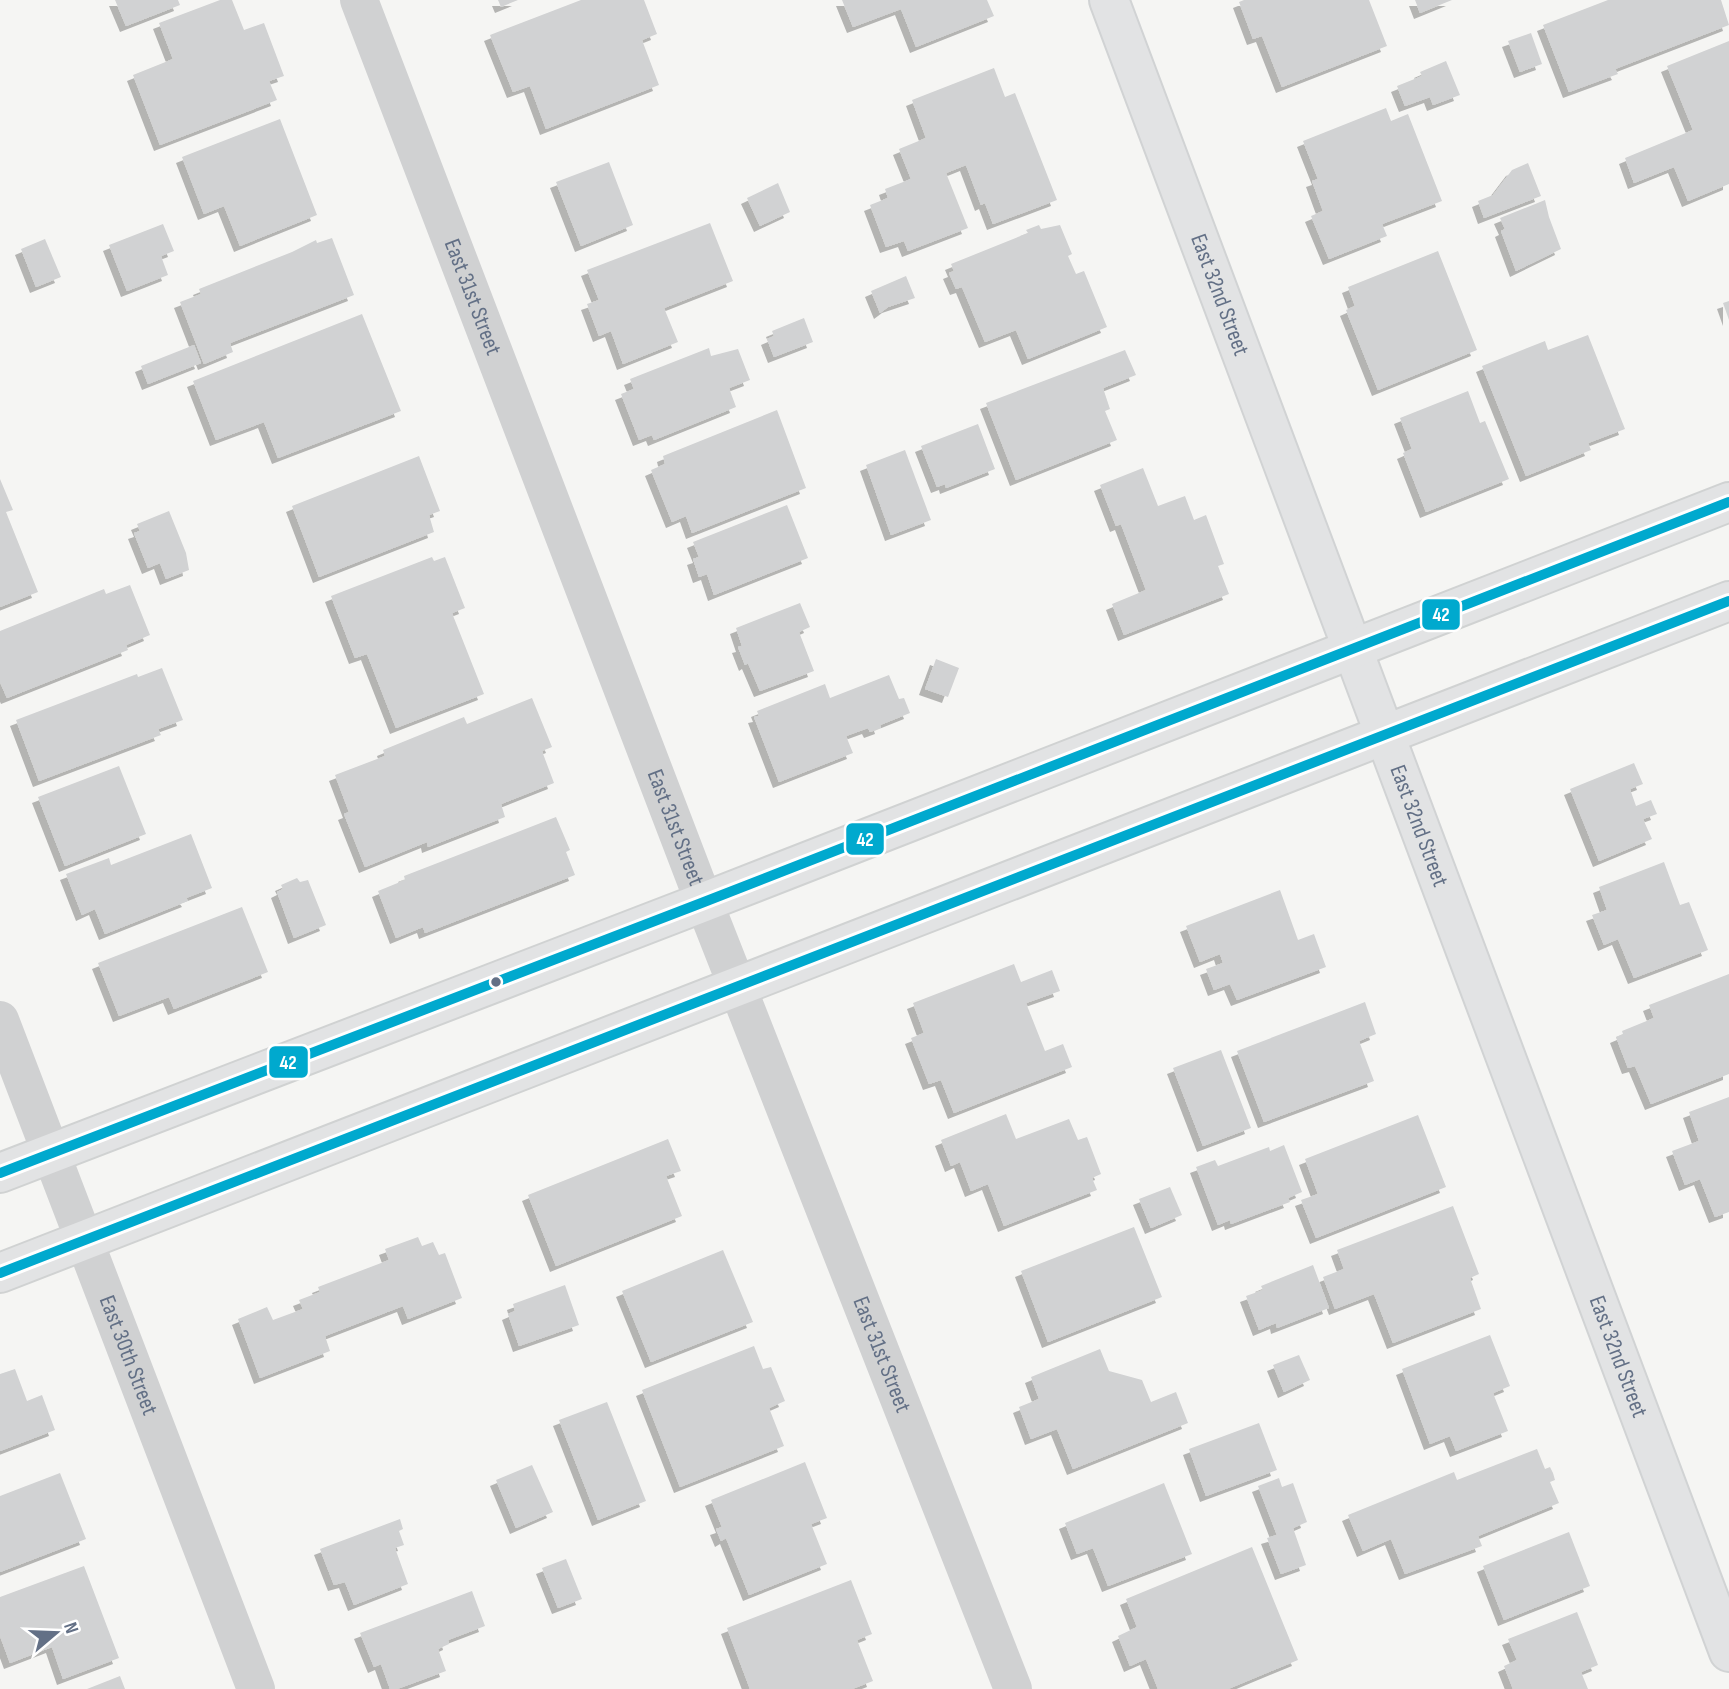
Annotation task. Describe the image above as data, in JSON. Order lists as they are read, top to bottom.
{
  "streets": {
    "main road": ["East 32nd Street"],
    "street": ["East 31st Street", "East 30th Street"]
  },
  "lines": ["transit line 42"],
  "north": "right"
}
